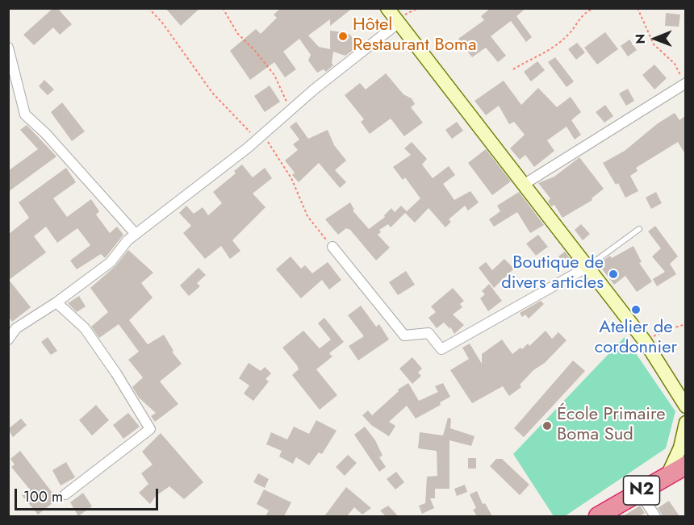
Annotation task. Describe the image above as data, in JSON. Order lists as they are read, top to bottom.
{
  "streets": {
    "highway": ["N2"]
  },
  "places": [
    "Hôtel Restaurant Boma",
    "Boutique de divers articles",
    "Atelier de cordonnier",
    "École Primaire Boma Sud"
  ],
  "scale_bar": "100 m",
  "north": "left"
}
